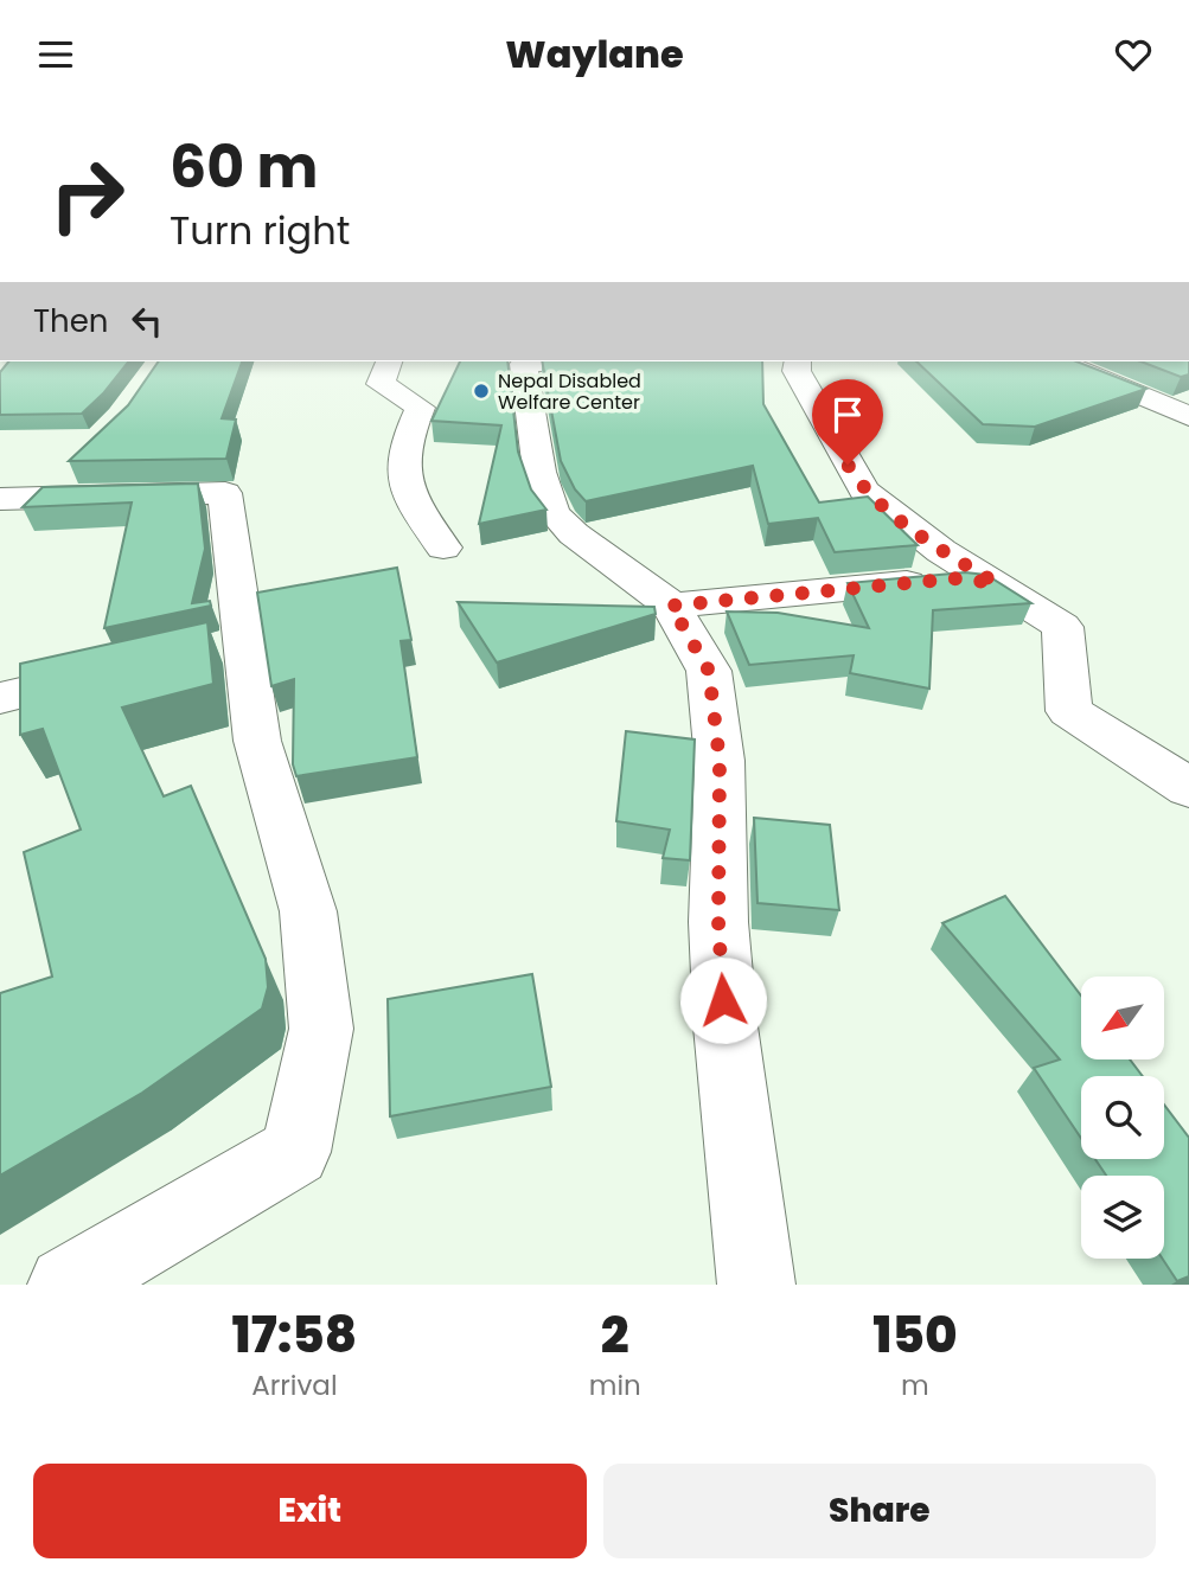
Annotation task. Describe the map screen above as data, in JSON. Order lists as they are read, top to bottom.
{
  "places": ["Nepal Disabled Welfare Center"],
  "north": "bottom left",
  "page": {
    "header": "Waylane",
    "turn": ["60 m", "Turn right"],
    "then": "Then",
    "eta": [
      "17:58",
      "Arrival",
      "2",
      "min",
      "150",
      "m"
    ],
    "buttons": ["Exit", "Share"]
  }
}
